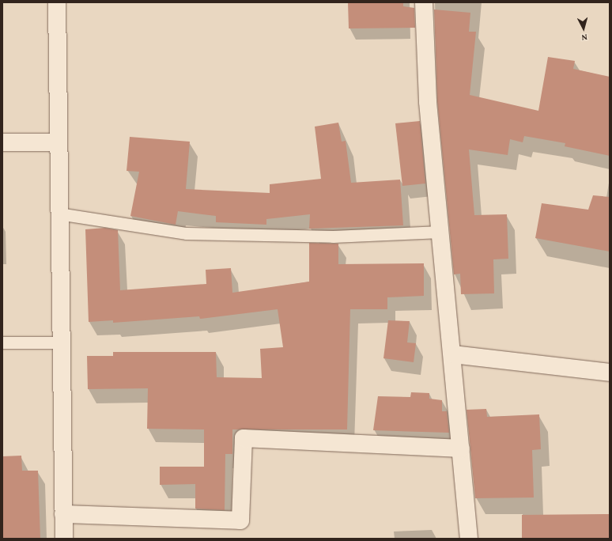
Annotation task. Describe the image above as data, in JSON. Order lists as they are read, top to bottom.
{
  "north": "bottom"
}
